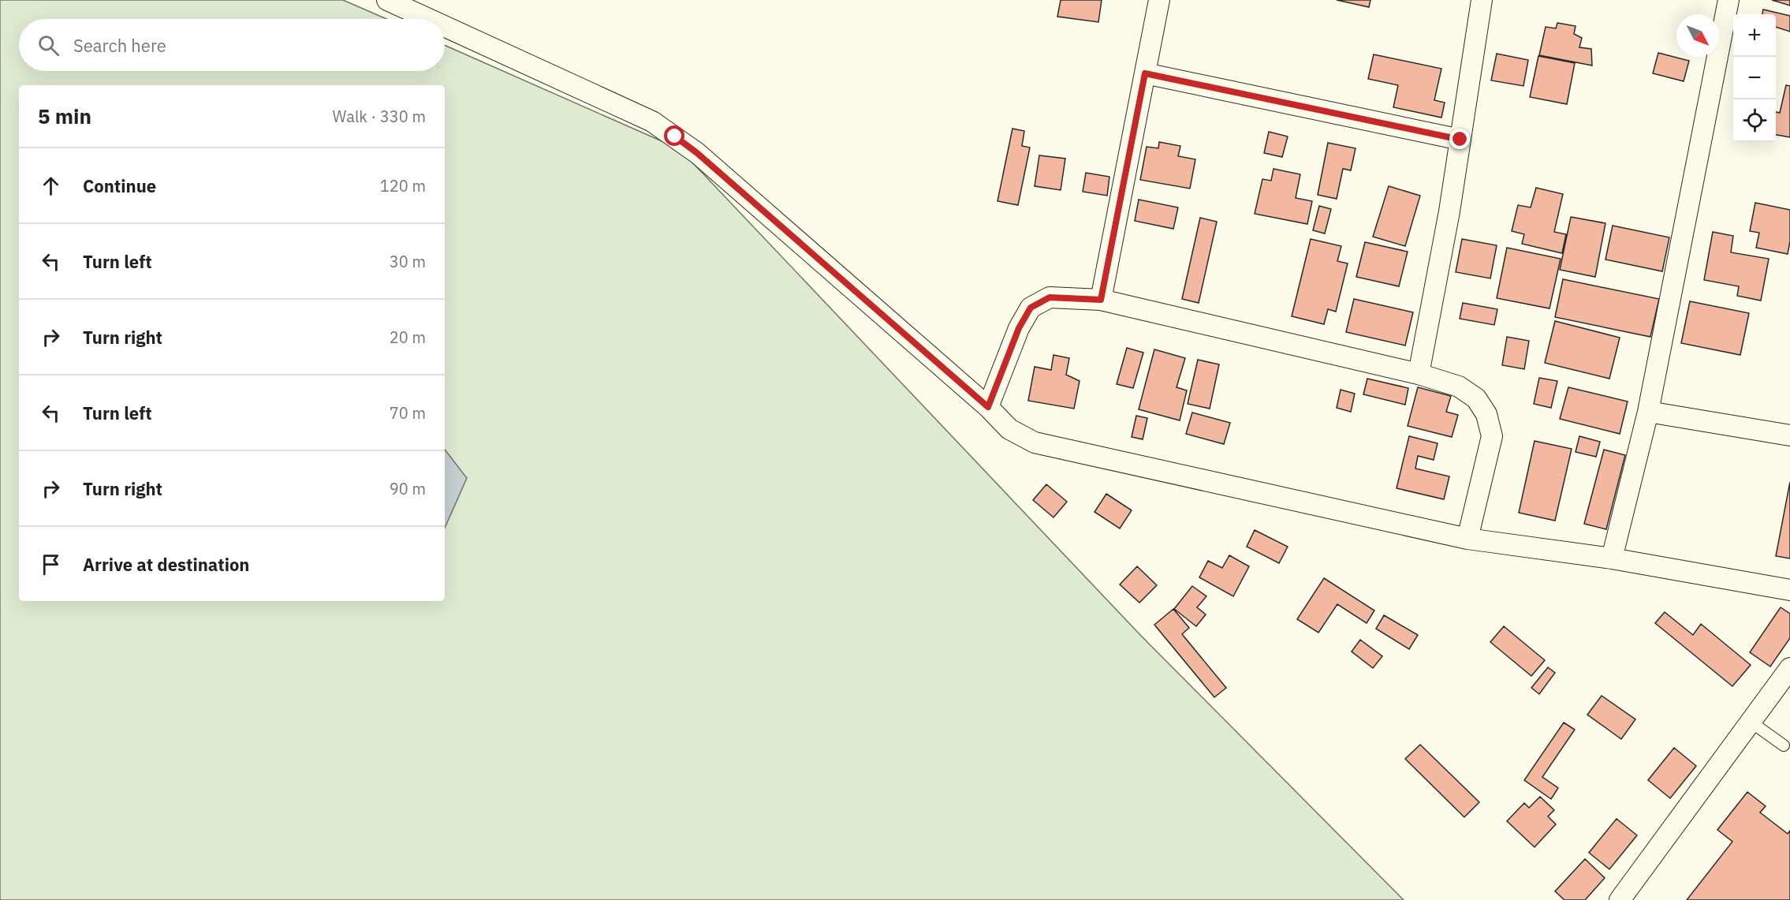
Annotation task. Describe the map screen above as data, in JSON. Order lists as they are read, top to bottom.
{
  "north": "bottom right",
  "page": {
    "map_buttons": ["+", "−"],
    "search": "Search here",
    "heading": ["5 min", "Walk · 330 m"],
    "list": [
      ["Continue", "120 m"],
      ["Turn left", "30 m"],
      ["Turn right", "20 m"],
      ["Turn left", "70 m"],
      ["Turn right", "90 m"],
      "Arrive at destination"
    ]
  }
}
